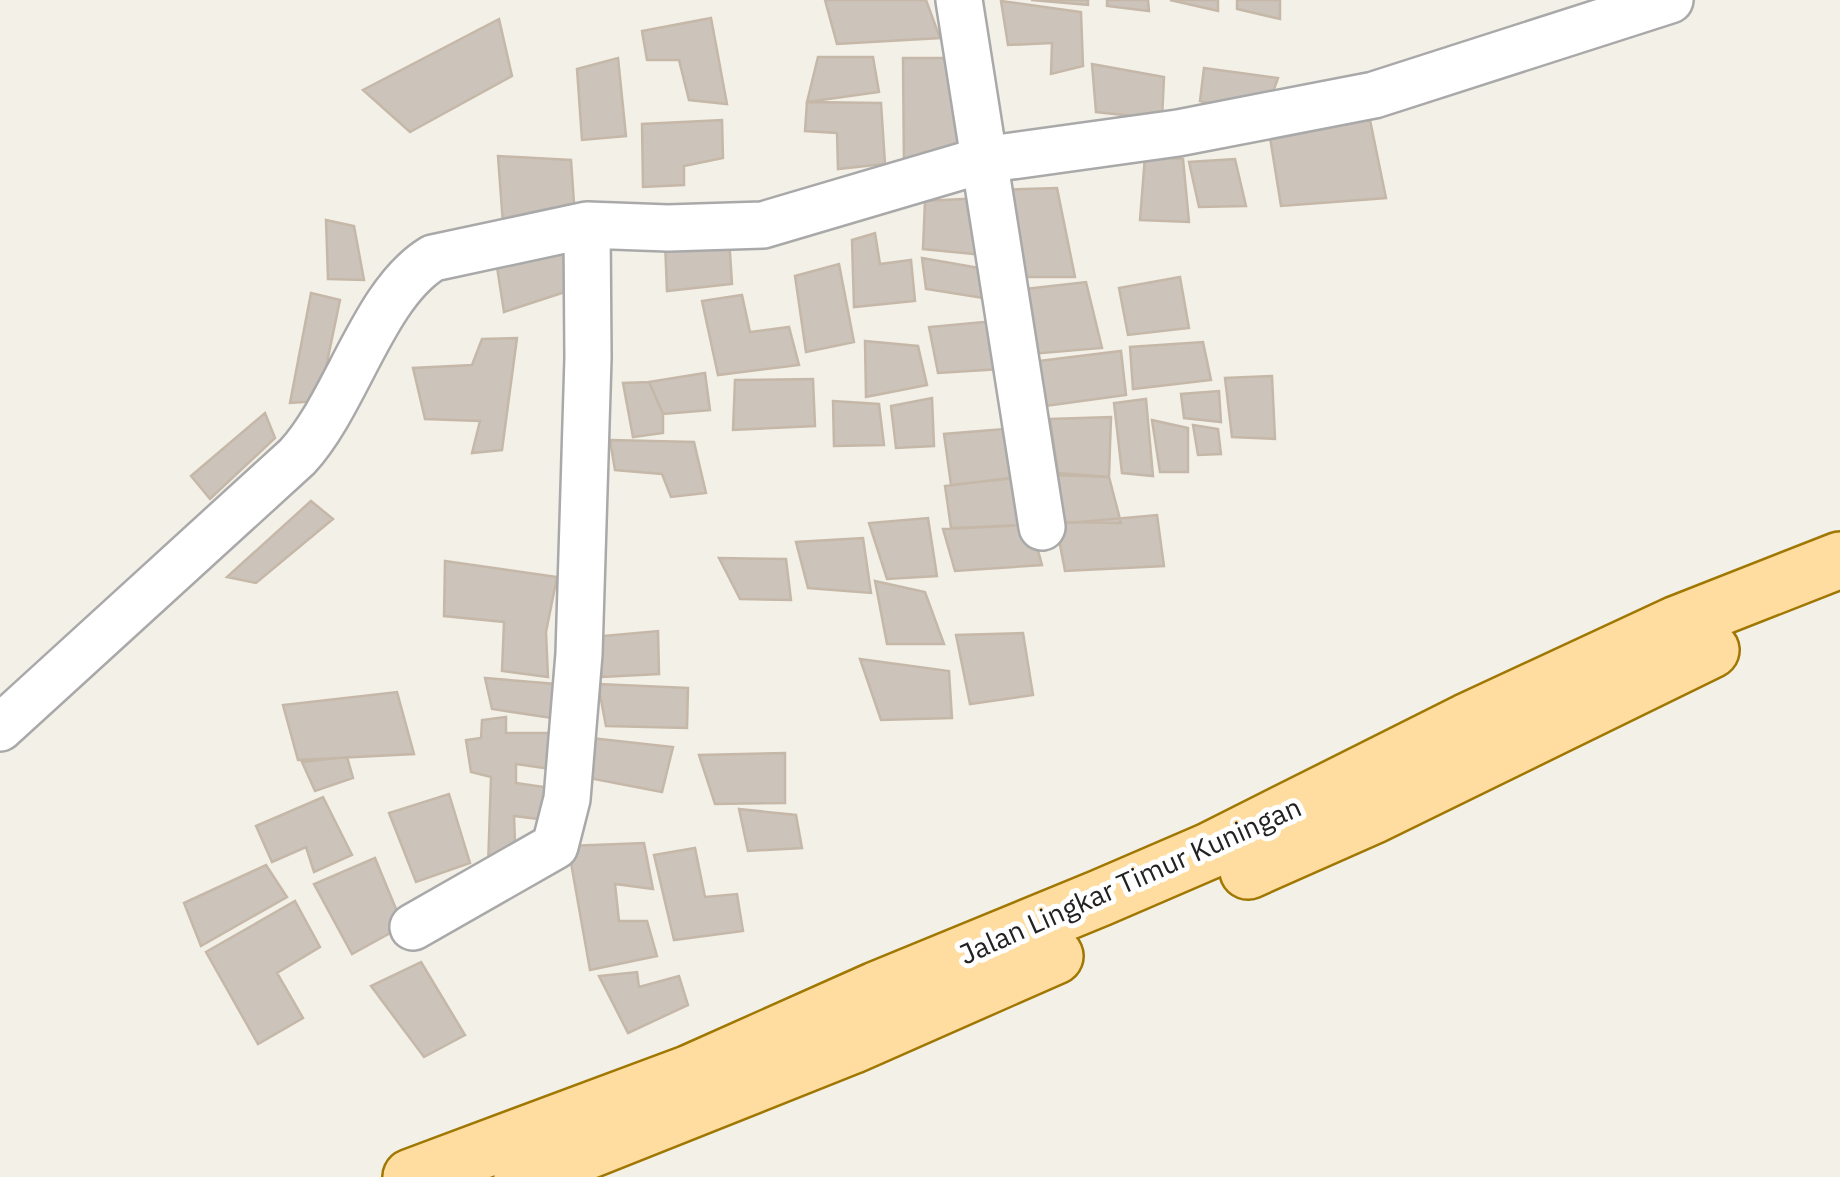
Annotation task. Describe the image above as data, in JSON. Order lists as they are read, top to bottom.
{
  "streets": {
    "main road": ["Jalan Lingkar Timur Kuningan"]
  }
}
